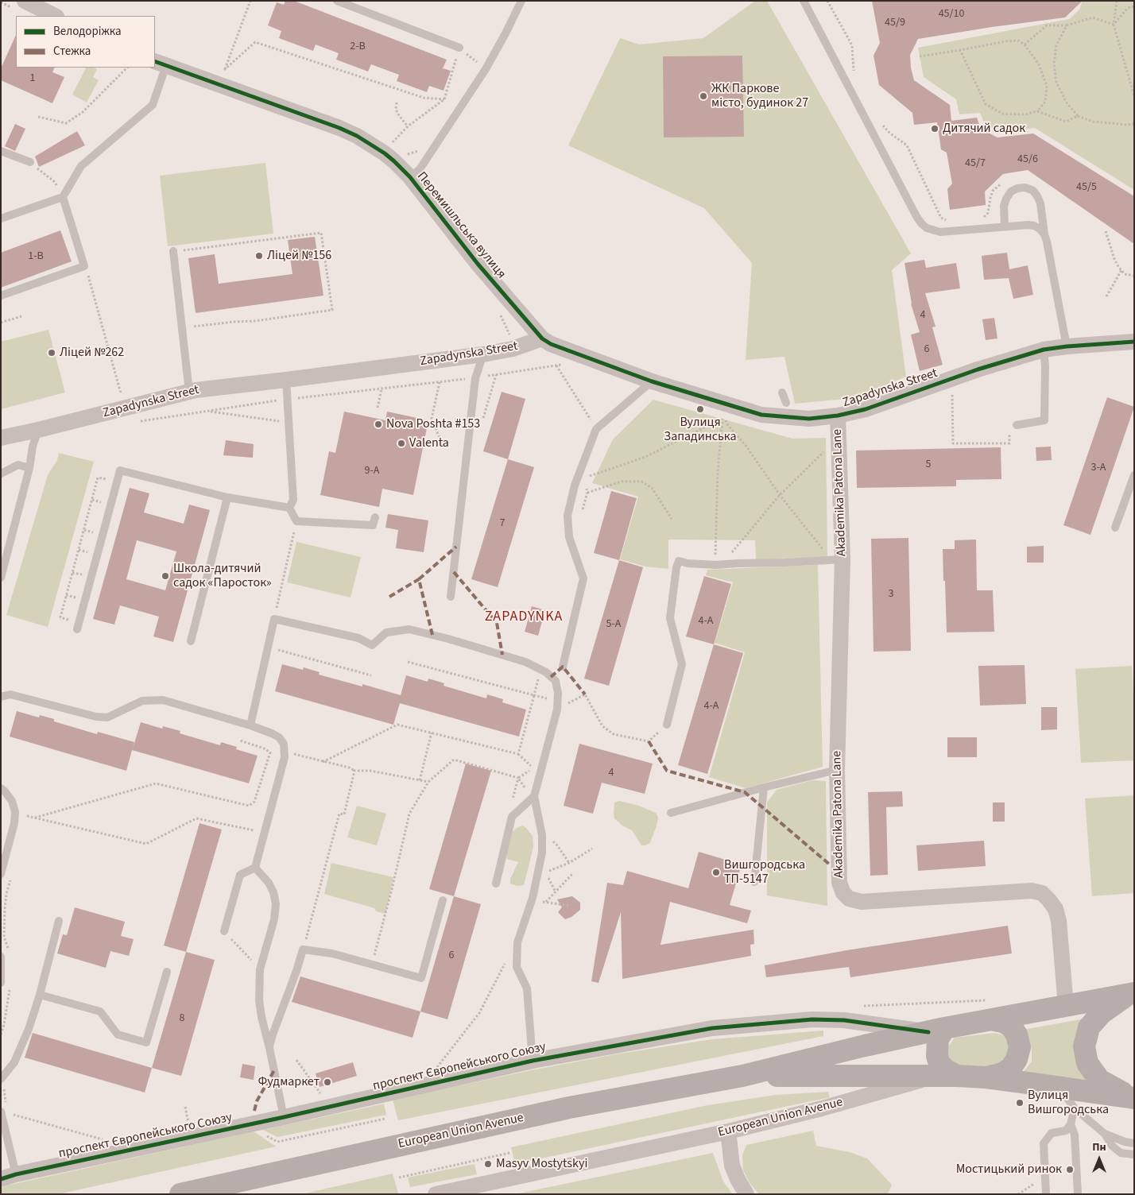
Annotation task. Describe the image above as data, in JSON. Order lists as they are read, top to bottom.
{
  "streets": {
    "main road": ["European Union Avenue"],
    "street": [
      "Перемишльська вулиця",
      "Zapadynska Street",
      "Akademika Patona Lane",
      "проспект Європейського Союзу"
    ]
  },
  "crossings": [
    ["Перемишльська вулиця", "Zapadynska Street"],
    ["Zapadynska Street", "Akademika Patona Lane"],
    ["Akademika Patona Lane", "European Union Avenue"],
    ["проспект Європейського Союзу", "European Union Avenue"]
  ],
  "districts": ["ZAPADYNKA"],
  "places": [
    "ЖК Паркове місто, будинок 27",
    "Дитячий садок",
    "Ліцей №156",
    "Ліцей №262",
    "Вулиця Западинська",
    "Nova Poshta #153",
    "Valenta",
    "Школа-дитячий садок «Паросток»",
    "Вишгородська ТП-5147",
    "Фудмаркет",
    "Вулиця Вишгородська",
    "Masyv Mostytskyi",
    "Мостицький ринок"
  ],
  "house_numbers": [
    "45/10",
    "45/9",
    "2-В",
    "1",
    "45/6",
    "45/7",
    "45/5",
    "1-В",
    "4",
    "6",
    "5",
    "3-А",
    "9-А",
    "7",
    "3",
    "4-А",
    "5-А",
    "4-А",
    "4",
    "6",
    "8"
  ],
  "legend": ["Велодоріжка", "Стежка"],
  "north": "top"
}
